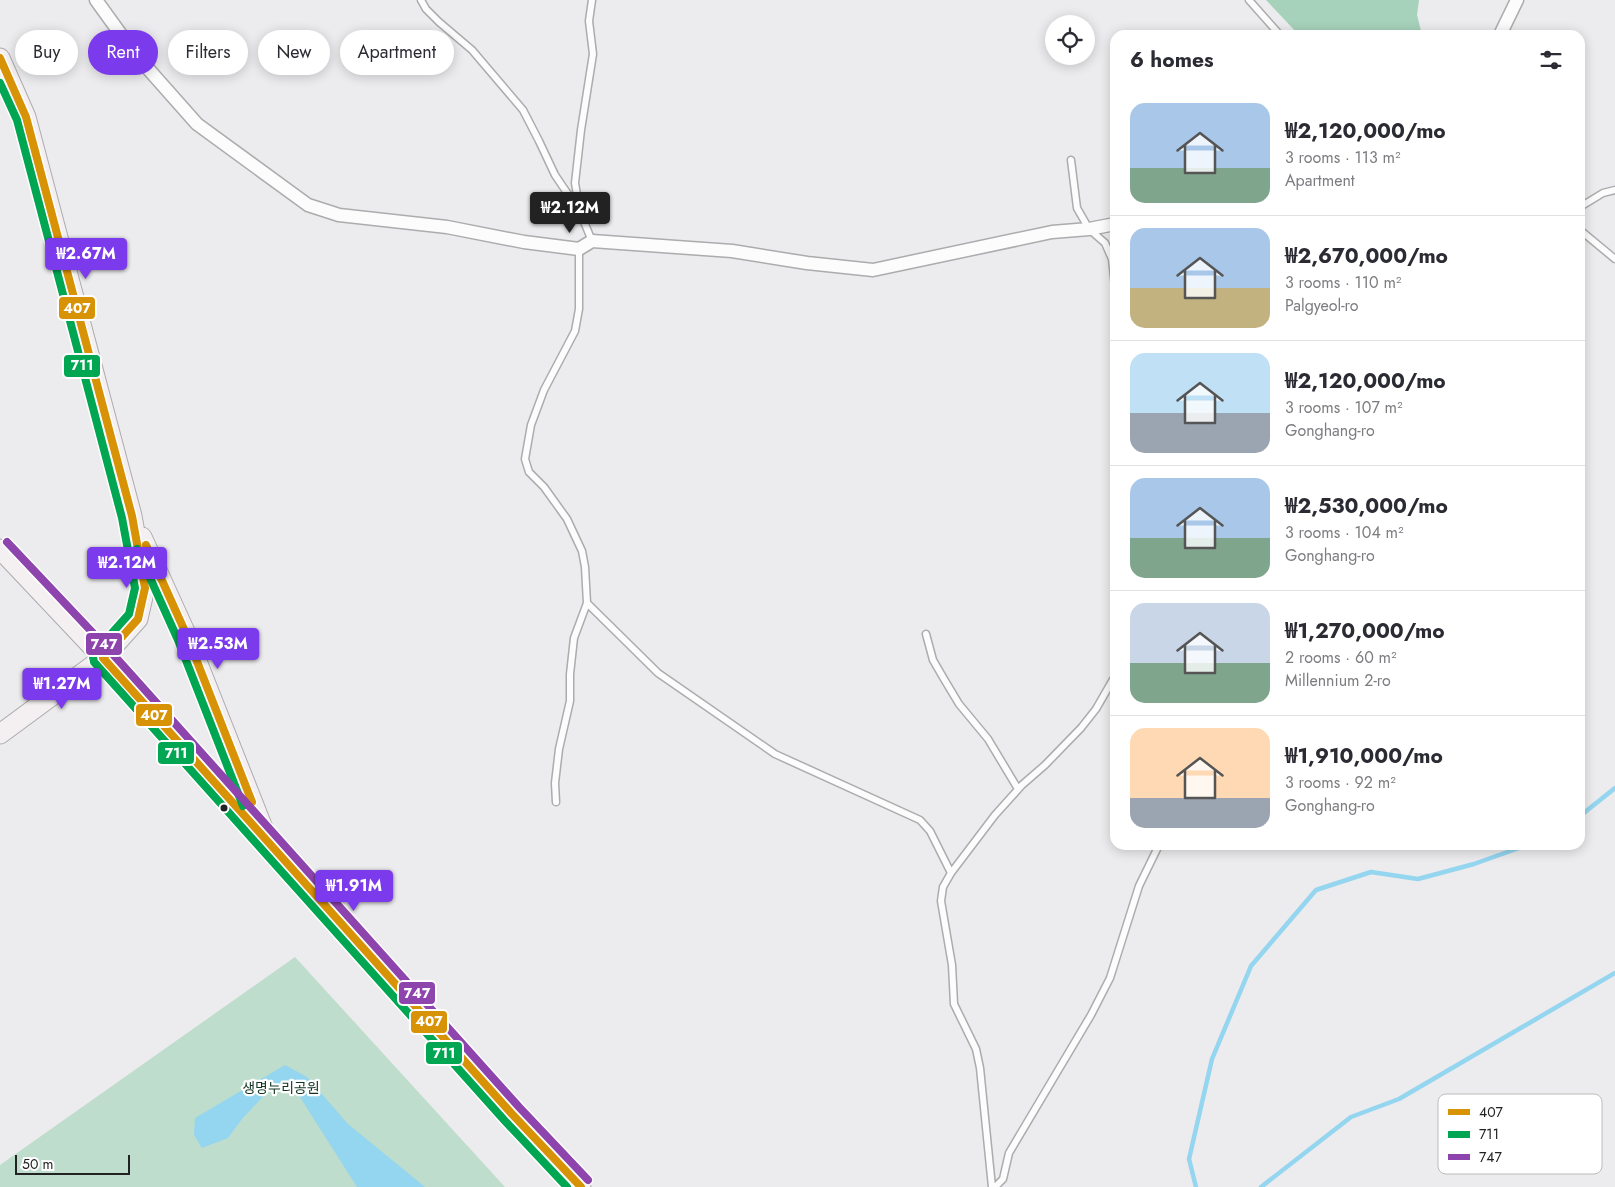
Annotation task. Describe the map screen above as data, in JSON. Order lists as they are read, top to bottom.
{
  "parks": ["생명누리공원"],
  "lines": ["transit line 407", "transit line 711", "transit line 747"],
  "legend": ["407", "711", "747"],
  "scale_bar": "50 m",
  "page": {
    "chip": [
      "Buy",
      "Rent",
      "Filters",
      "New",
      "Apartment"
    ],
    "heading": "6 homes",
    "list": [
      {
        "name": "₩2,120,000/mo",
        "note": "3 rooms · 113 m² · Apartment"
      },
      {
        "name": "₩2,670,000/mo",
        "note": "3 rooms · 110 m² · Palgyeol-ro"
      },
      {
        "name": "₩2,120,000/mo",
        "note": "3 rooms · 107 m² · Gonghang-ro"
      },
      {
        "name": "₩2,530,000/mo",
        "note": "3 rooms · 104 m² · Gonghang-ro"
      },
      {
        "name": "₩1,270,000/mo",
        "note": "2 rooms · 60 m² · Millennium 2-ro"
      },
      {
        "name": "₩1,910,000/mo",
        "note": "3 rooms · 92 m² · Gonghang-ro"
      }
    ],
    "price": [
      "₩2.12M",
      "₩2.67M",
      "₩2.12M",
      "₩2.53M",
      "₩1.27M",
      "₩1.91M"
    ],
    "scale": "50 m"
  }
}
